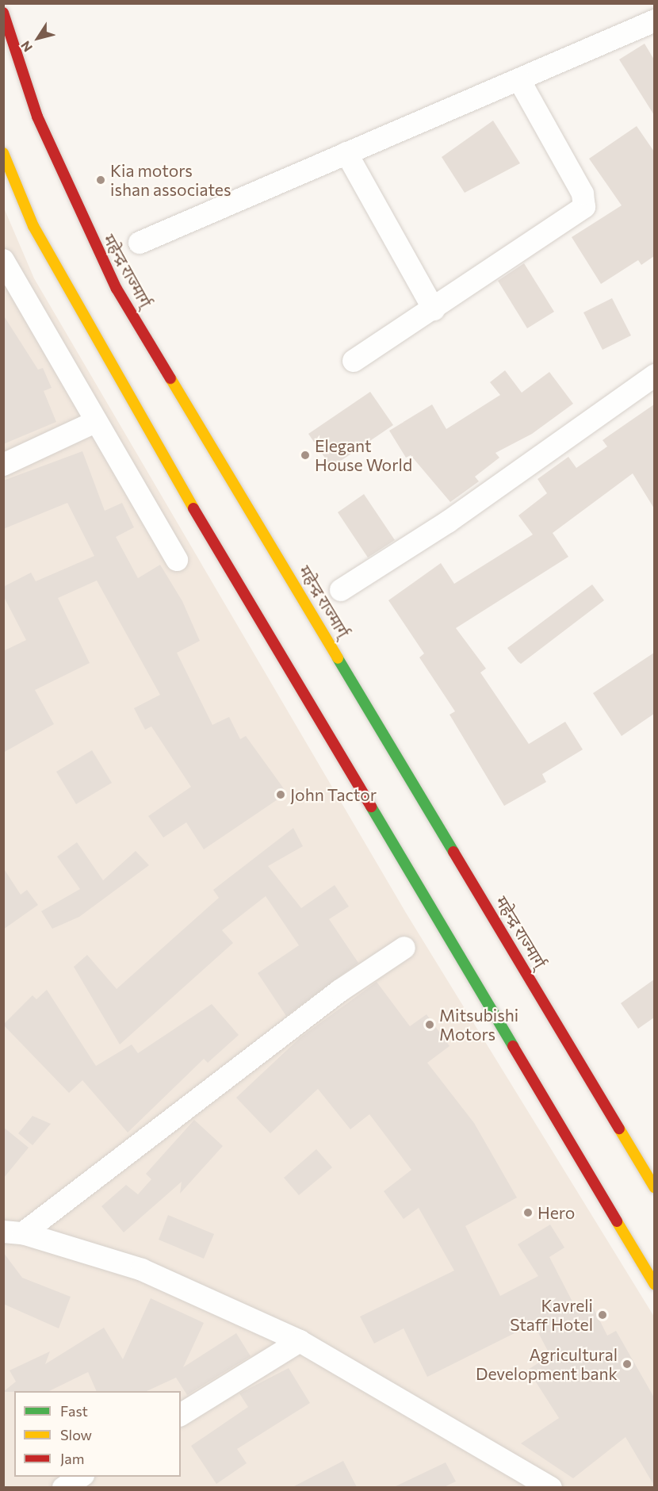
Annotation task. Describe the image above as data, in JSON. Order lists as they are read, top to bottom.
{
  "streets": {
    "highway": ["महेन्द्र राज्मार्ग्"]
  },
  "places": [
    "Kia motors ishan associates",
    "Elegant House World",
    "John Tactor",
    "Mitsubishi Motors",
    "Hero",
    "Kavreli Staff Hotel",
    "Agricultural Development bank"
  ],
  "legend": ["Fast", "Slow", "Jam"],
  "north": "bottom left"
}
